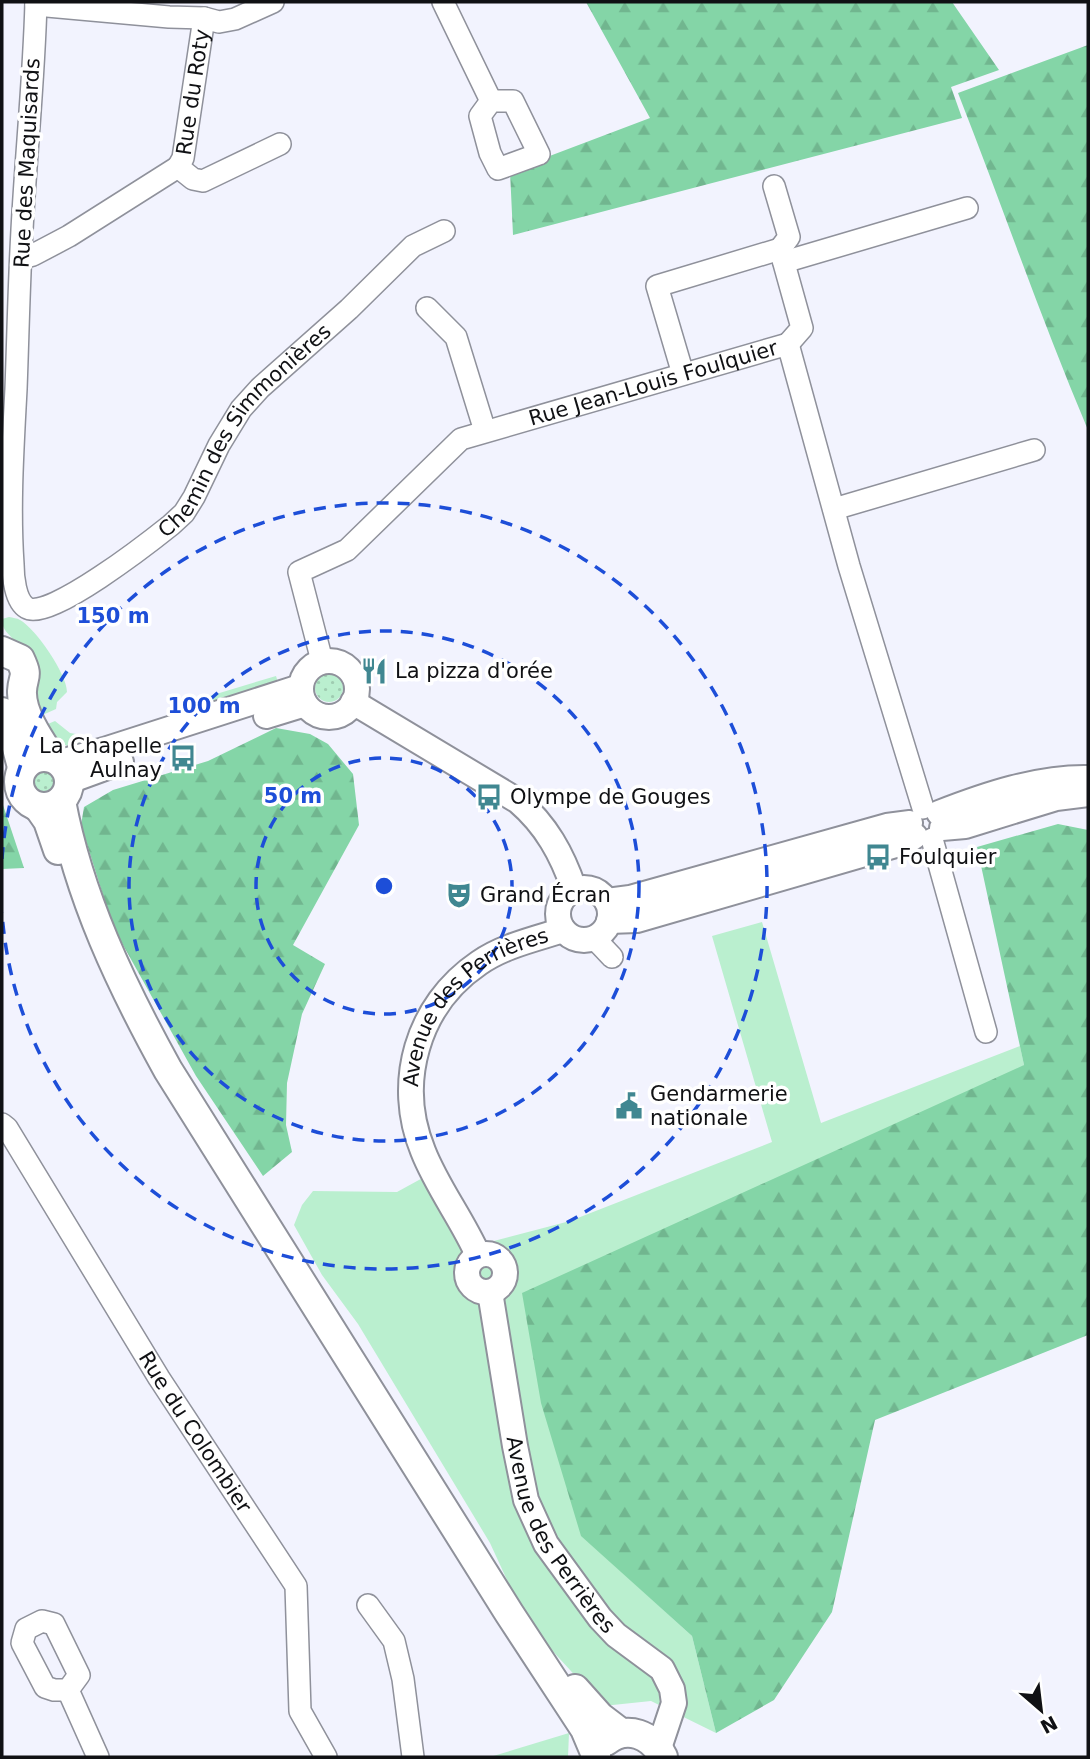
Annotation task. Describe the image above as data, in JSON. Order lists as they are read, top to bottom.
{
  "streets": {
    "street": [
      "Rue du Roty",
      "Rue des Maquisards",
      "Rue Jean-Louis Foulquier",
      "Chemin des Simmonières",
      "Avenue des Perrières",
      "Rue du Colombier"
    ]
  },
  "crossings": [
    ["Rue du Roty", "Rue des Maquisards"],
    ["Rue des Maquisards", "Chemin des Simmonières"]
  ],
  "places": {
    "restaurant": ["La pizza d'orée"],
    "bus stop": ["La Chapelle Aulnay", "Olympe de Gouges", "Foulquier"],
    "theatre": ["Grand Écran"],
    "public building": ["Gendarmerie nationale"]
  },
  "north": "bottom right",
  "rings": ["150 m", "100 m", "50 m"]
}
